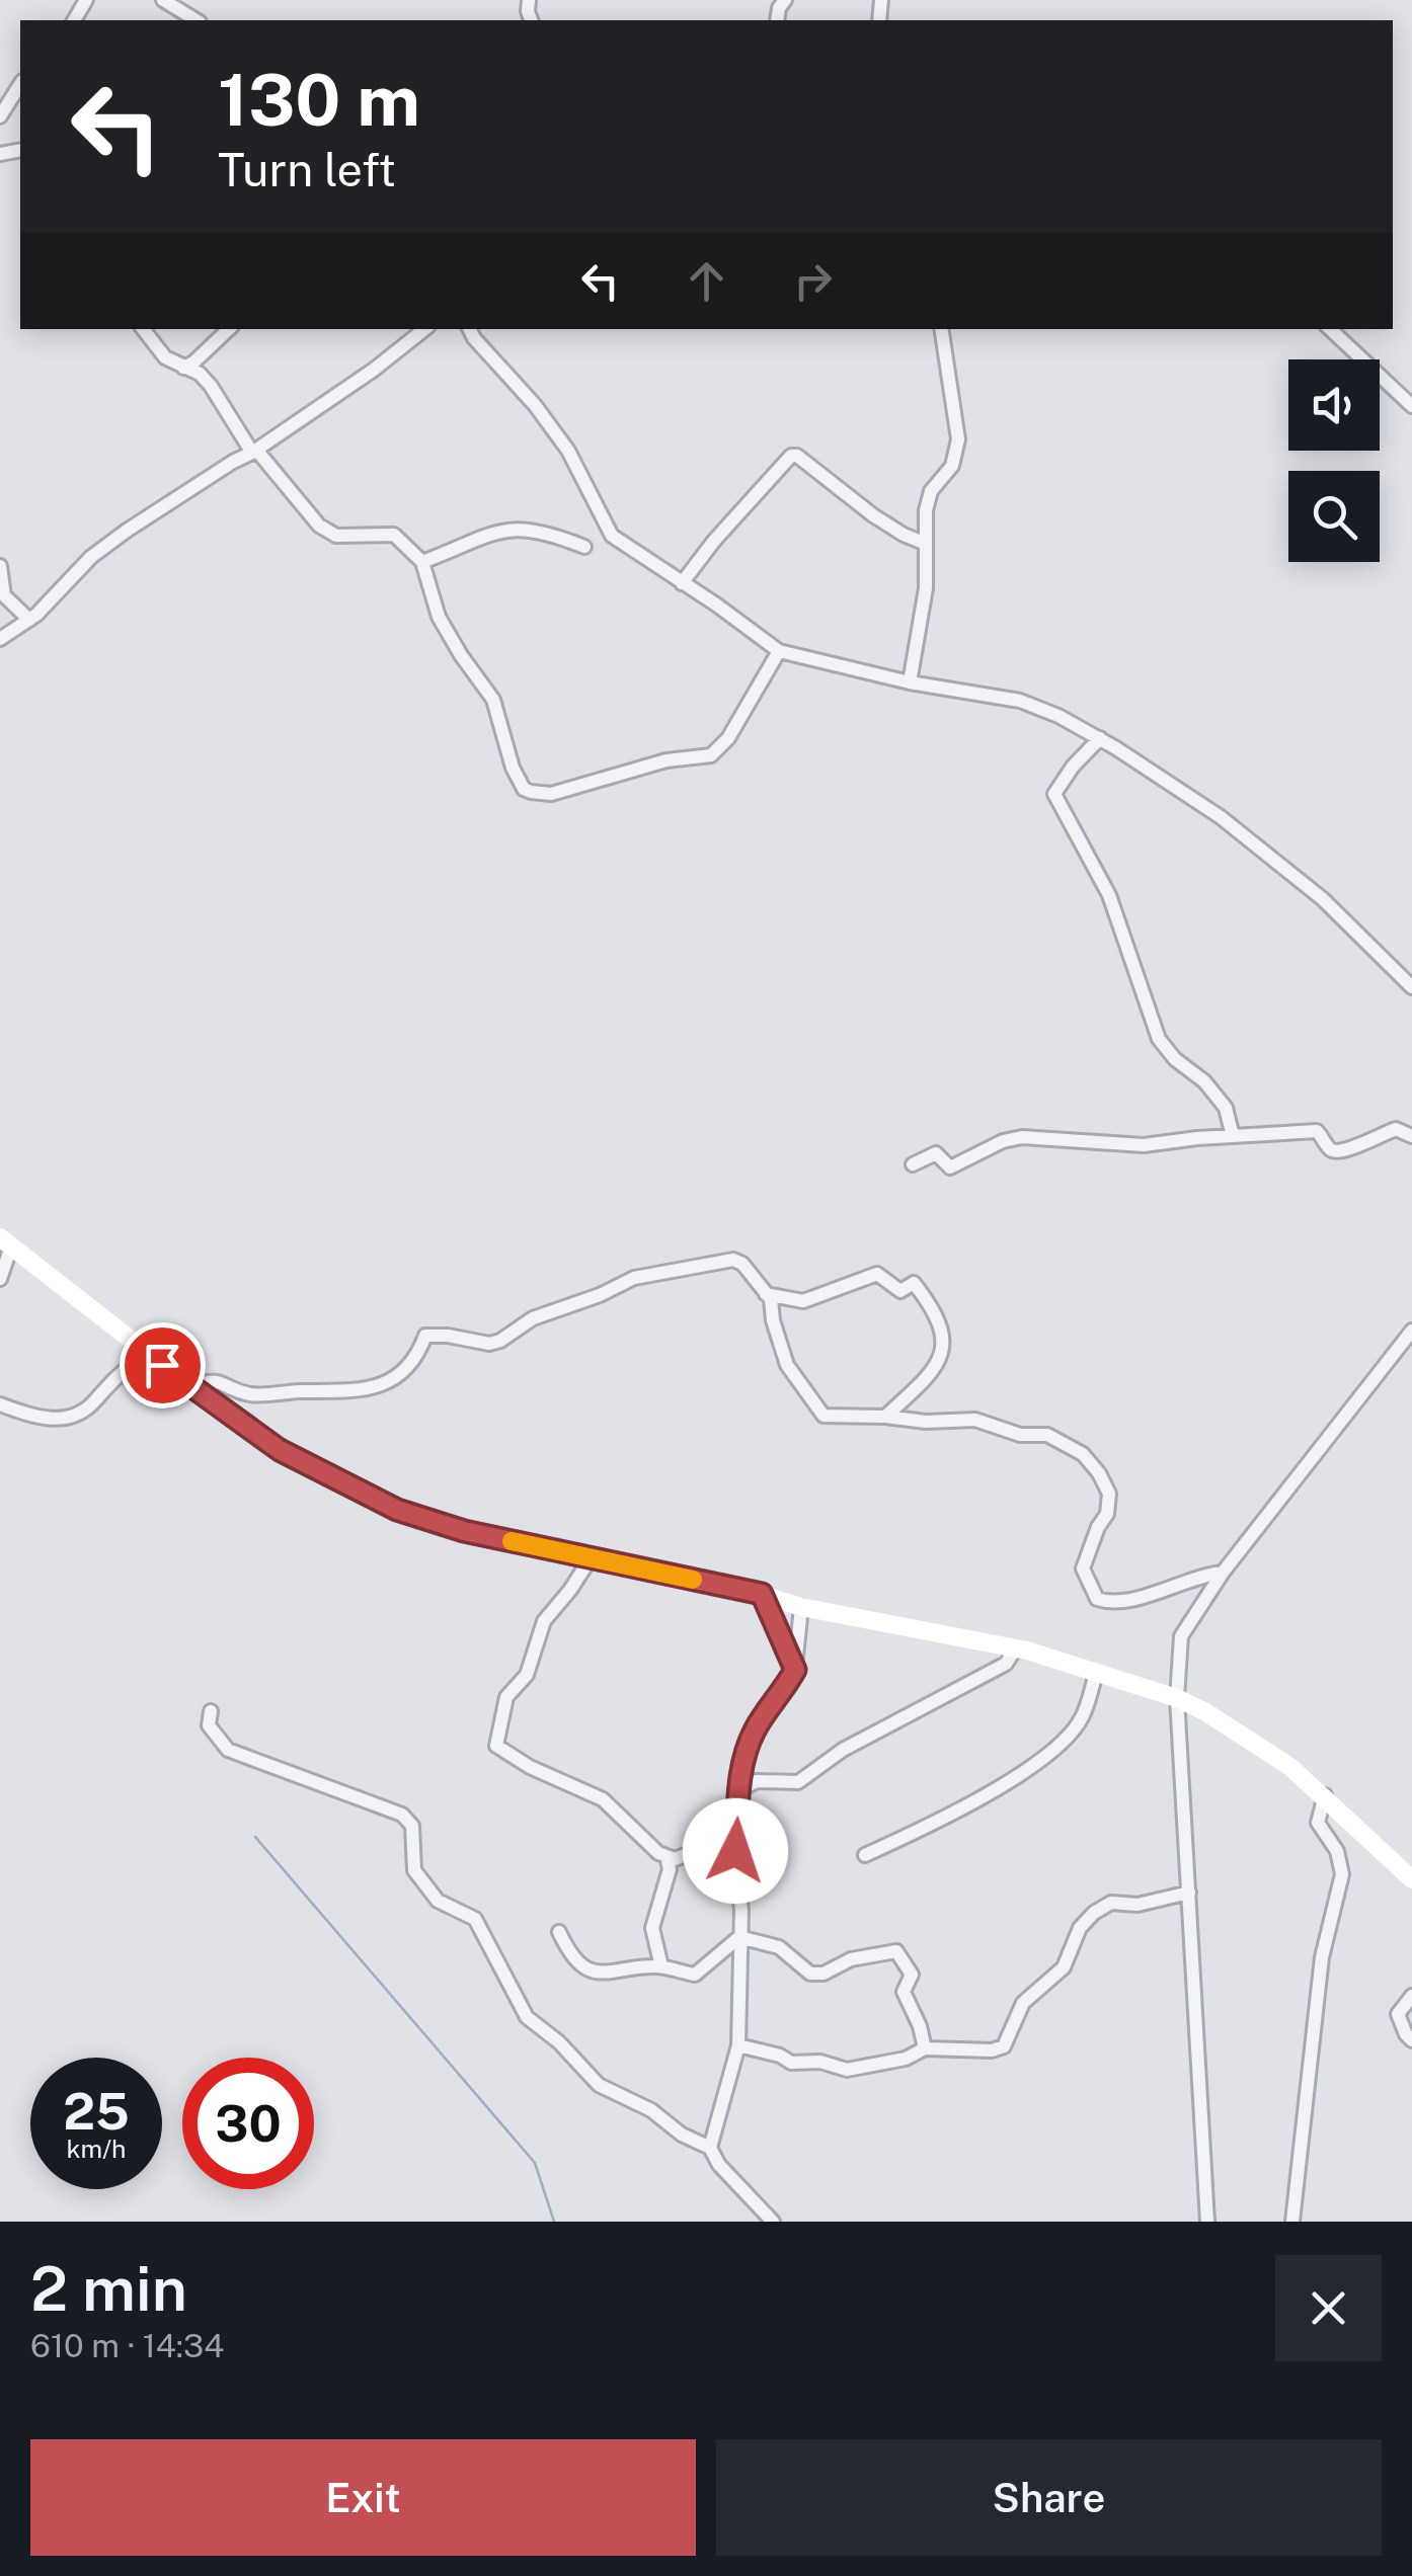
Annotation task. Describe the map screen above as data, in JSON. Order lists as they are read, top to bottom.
{
  "page": {
    "turn": ["130 m", "Turn left"],
    "speed": "25 km/h",
    "limit": "30",
    "heading": ["2 min", "610 m · 14:34"],
    "buttons": ["Exit", "Share"]
  }
}
